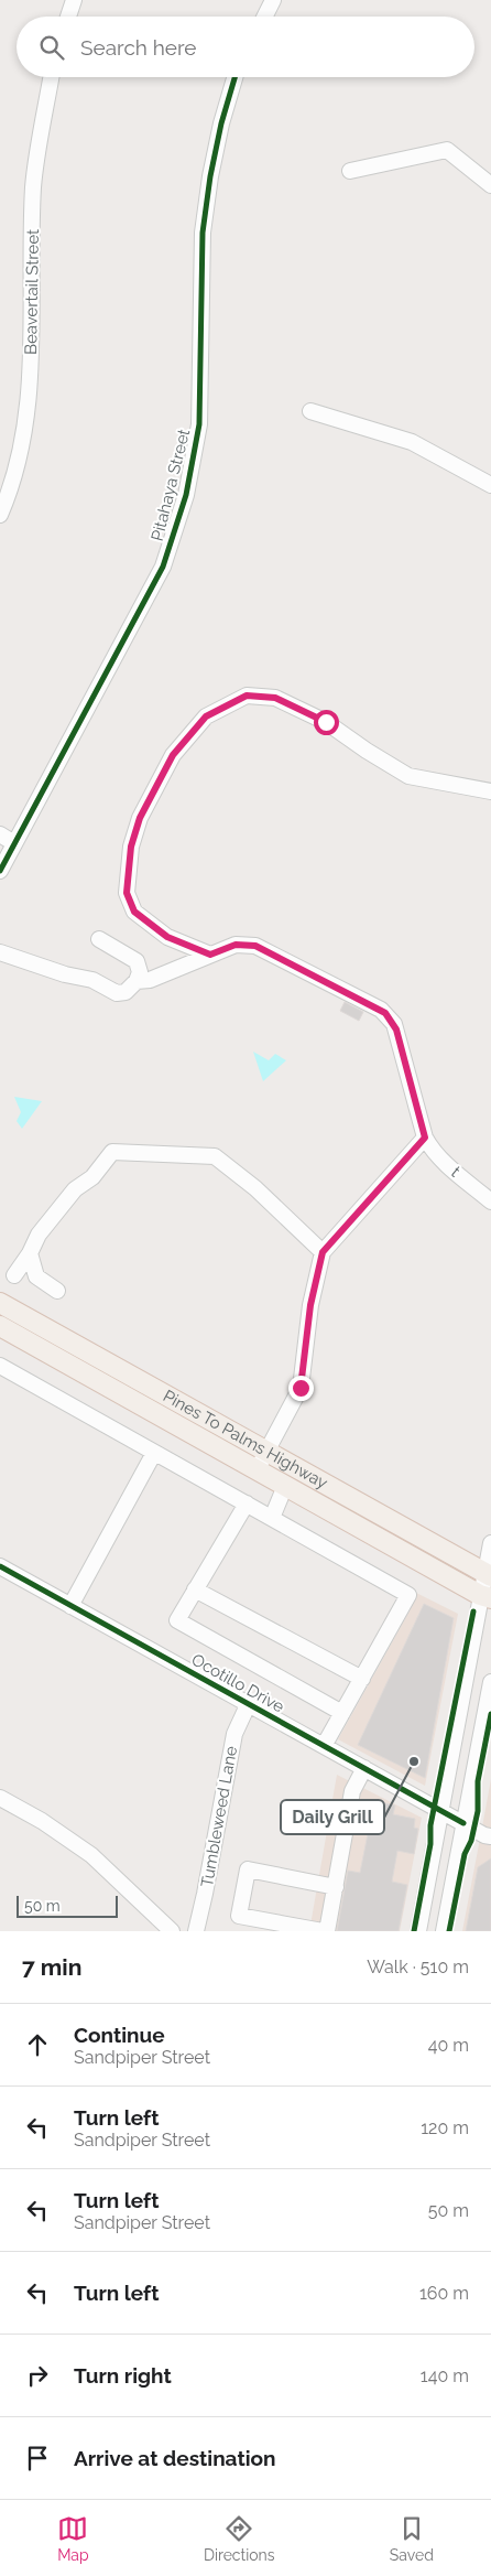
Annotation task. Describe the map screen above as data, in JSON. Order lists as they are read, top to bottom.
{
  "streets": {
    "main road": ["Pines To Palms Highway"],
    "street": [
      "Beavertail Street",
      "Pitahaya Street",
      "t",
      "Ocotillo Drive",
      "Tumbleweed Lane"
    ]
  },
  "crossings": [
    ["Ocotillo Drive", "Tumbleweed Lane"]
  ],
  "places": ["Daily Grill"],
  "scale_bar": "50 m",
  "page": {
    "search": "Search here",
    "scale": "50 m",
    "heading": ["7 min", "Walk · 510 m"],
    "list": [
      ["Continue", "Sandpiper Street", "40 m"],
      ["Turn left", "Sandpiper Street", "120 m"],
      ["Turn left", "Sandpiper Street", "50 m"],
      ["Turn left", "160 m"],
      ["Turn right", "140 m"],
      "Arrive at destination"
    ],
    "nav": ["Map", "Directions", "Saved"]
  }
}
